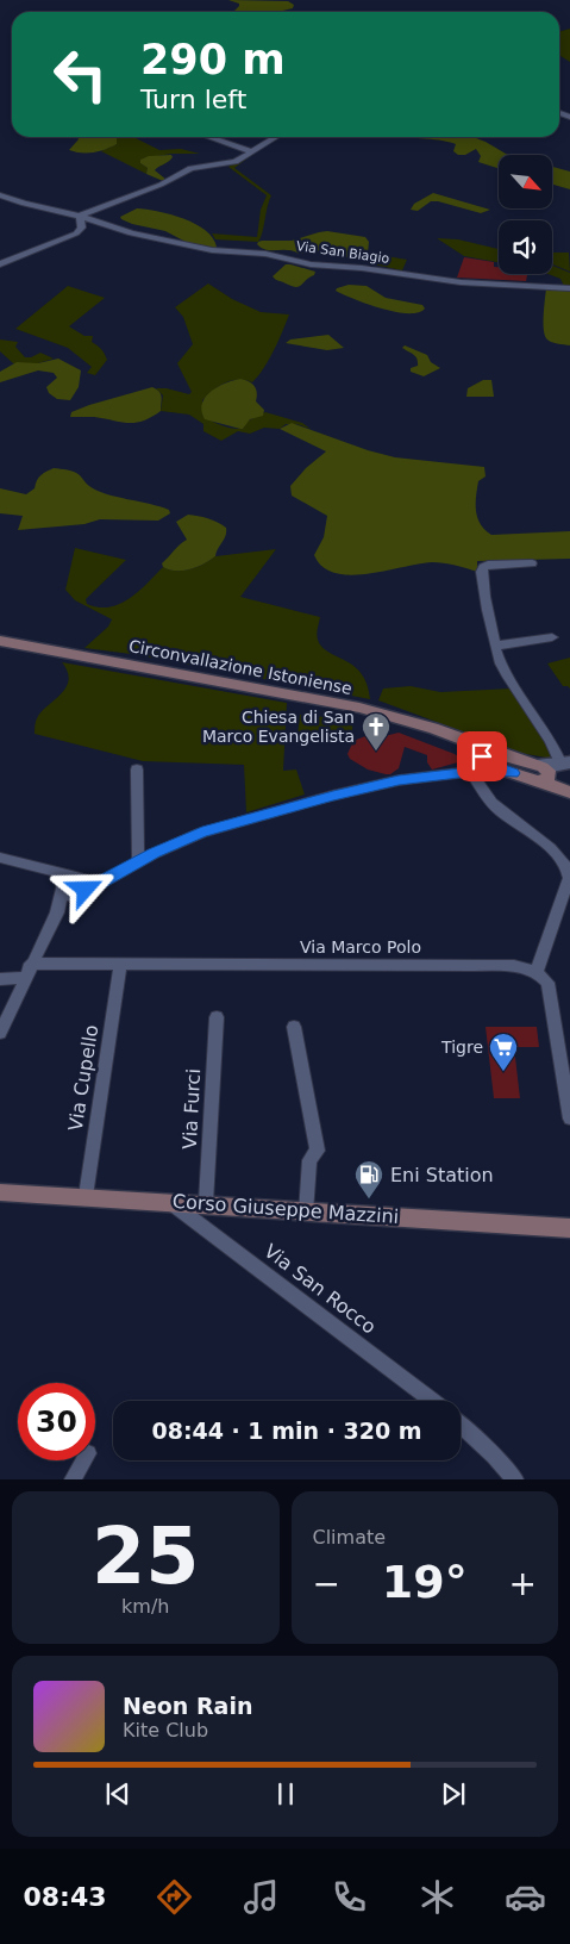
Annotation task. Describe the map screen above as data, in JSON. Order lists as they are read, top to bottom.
{
  "streets": {
    "main road": ["Circonvallazione Istoniense", "Corso Giuseppe Mazzini"],
    "street": [
      "Via San Biagio",
      "Via Marco Polo",
      "Via Cupello",
      "Via Furci",
      "Via San Rocco"
    ]
  },
  "crossings": [
    ["Via Marco Polo", "Via Cupello"],
    ["Via Cupello", "Corso Giuseppe Mazzini"],
    ["Via Furci", "Corso Giuseppe Mazzini"],
    ["Corso Giuseppe Mazzini", "Via San Rocco"]
  ],
  "places": {
    "church": ["Chiesa di San Marco Evangelista"],
    "supermarket": ["Tigre"],
    "fuel station": ["Eni Station"]
  },
  "north": "bottom right",
  "page": {
    "turn": ["290 m", "Turn left"],
    "limit": "30",
    "trip": "08:44 · 1 min · 320 m",
    "tile": [
      ["25", "km/h"],
      "Climate"
    ],
    "heat": ["−", "19°", "+"],
    "song": ["Neon Rain", "Kite Club"],
    "tabs": "08:43"
  }
}
